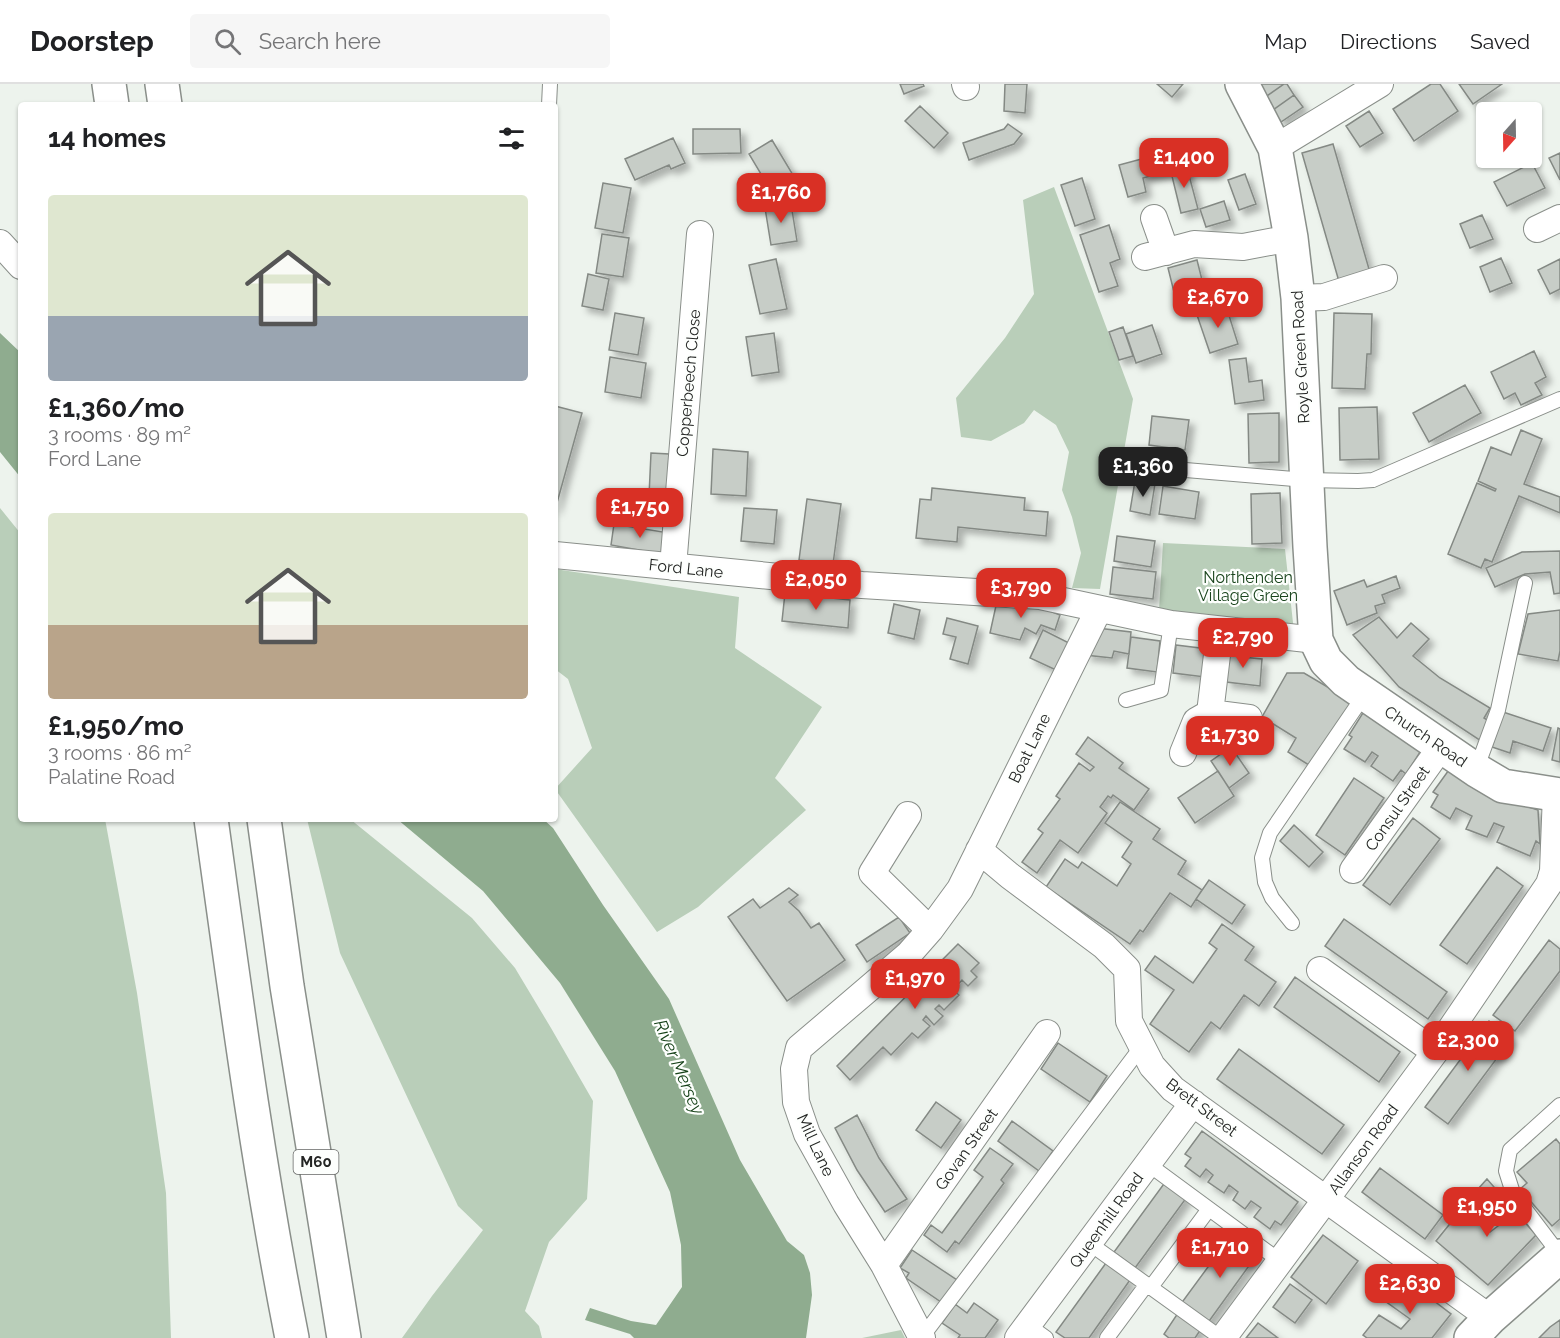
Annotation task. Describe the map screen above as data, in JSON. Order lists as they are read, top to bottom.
{
  "streets": {
    "main road": ["Royle Green Road", "Church Road", "M60"],
    "street": [
      "Copperbeech Close",
      "Ford Lane",
      "Boat Lane",
      "Consul Street",
      "Brett Street",
      "Mill Lane",
      "Govan Street",
      "Allanson Road",
      "Queenhill Road"
    ]
  },
  "crossings": [
    ["Royle Green Road", "Ford Lane"],
    ["Royle Green Road", "Church Road"],
    ["Copperbeech Close", "Ford Lane"],
    ["Ford Lane", "Church Road"],
    ["Ford Lane", "Boat Lane"],
    ["Church Road", "Consul Street"],
    ["Church Road", "Allanson Road"],
    ["Boat Lane", "Brett Street"],
    ["Boat Lane", "Mill Lane"],
    ["Brett Street", "Allanson Road"],
    ["Brett Street", "Queenhill Road"],
    ["Mill Lane", "Govan Street"]
  ],
  "water": ["River Mersey"],
  "parks": ["Northenden Village Green"],
  "north": "bottom",
  "page": {
    "header": "Doorstep",
    "search": "Search here",
    "nav": ["Map", "Directions", "Saved"],
    "heading": "14 homes",
    "price": [
      "£1,400",
      "£1,760",
      "£2,670",
      "£1,360",
      "£1,750",
      "£2,050",
      "£3,790",
      "£2,790",
      "£1,730",
      "£1,970",
      "£2,300",
      "£1,950",
      "£1,710",
      "£2,630"
    ],
    "list": [
      {
        "name": "£1,360/mo",
        "note": "3 rooms · 89 m² · Ford Lane"
      },
      {
        "name": "£1,950/mo",
        "note": "3 rooms · 86 m² · Palatine Road"
      }
    ]
  }
}
